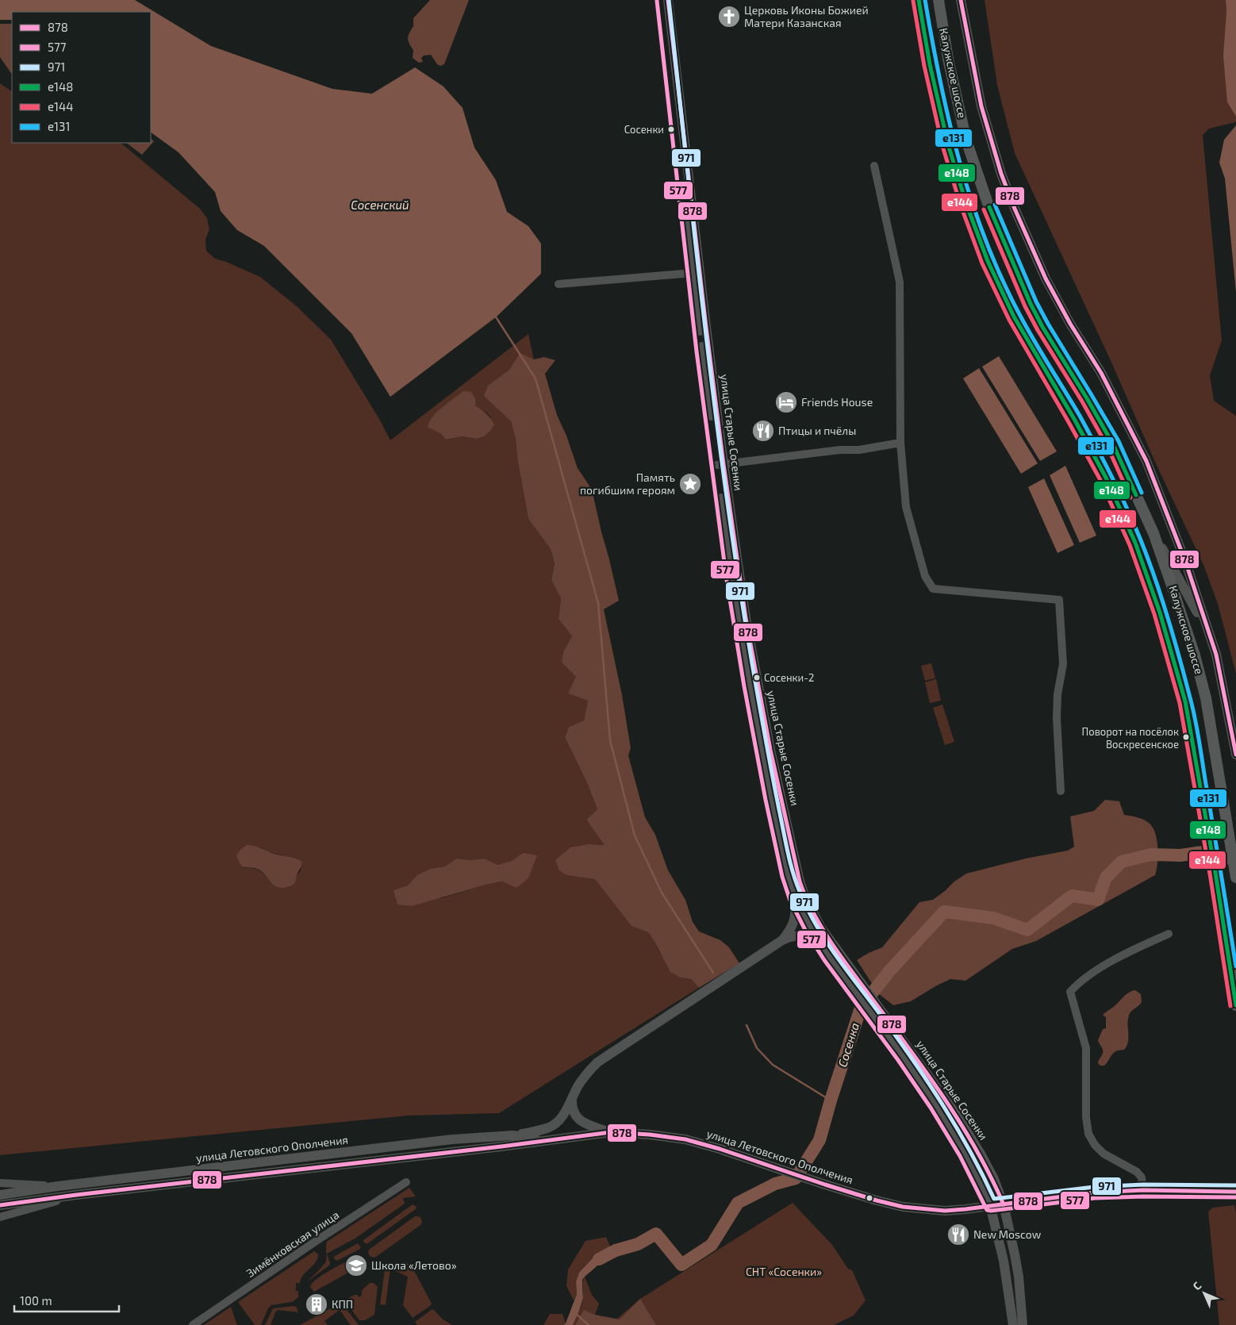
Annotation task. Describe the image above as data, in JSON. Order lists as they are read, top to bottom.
{
  "streets": {
    "highway": ["Калужское шоссе"],
    "main road": ["улица Старые Сосенки", "улица Летовского Ополчения"],
    "street": ["Зимёнковская улица"]
  },
  "crossings": [
    ["улица Старые Сосенки", "улица Летовского Ополчения"]
  ],
  "water": ["Сосенский", "Сосенка"],
  "parks": ["СНТ «Сосенки»"],
  "places": {
    "church": ["Церковь Иконы Божией Матери Казанская"],
    "other": ["Сосенки", "Сосенки-2", "Поворот на посёлок Воскресенское"],
    "hotel": ["Friends House"],
    "restaurant": ["Птицы и пчёлы", "New Moscow"],
    "place": ["Память погибшим героям"],
    "school or university": ["Школа «Летово»"],
    "building": ["КПП"]
  },
  "lines": [
    "transit line 878",
    "transit line 971",
    "transit line е148",
    "transit line е131",
    "transit line 577",
    "transit line е144"
  ],
  "legend": [
    "878",
    "577",
    "971",
    "е148",
    "е144",
    "е131"
  ],
  "scale_bar": "100 m",
  "north": "top left"
}
